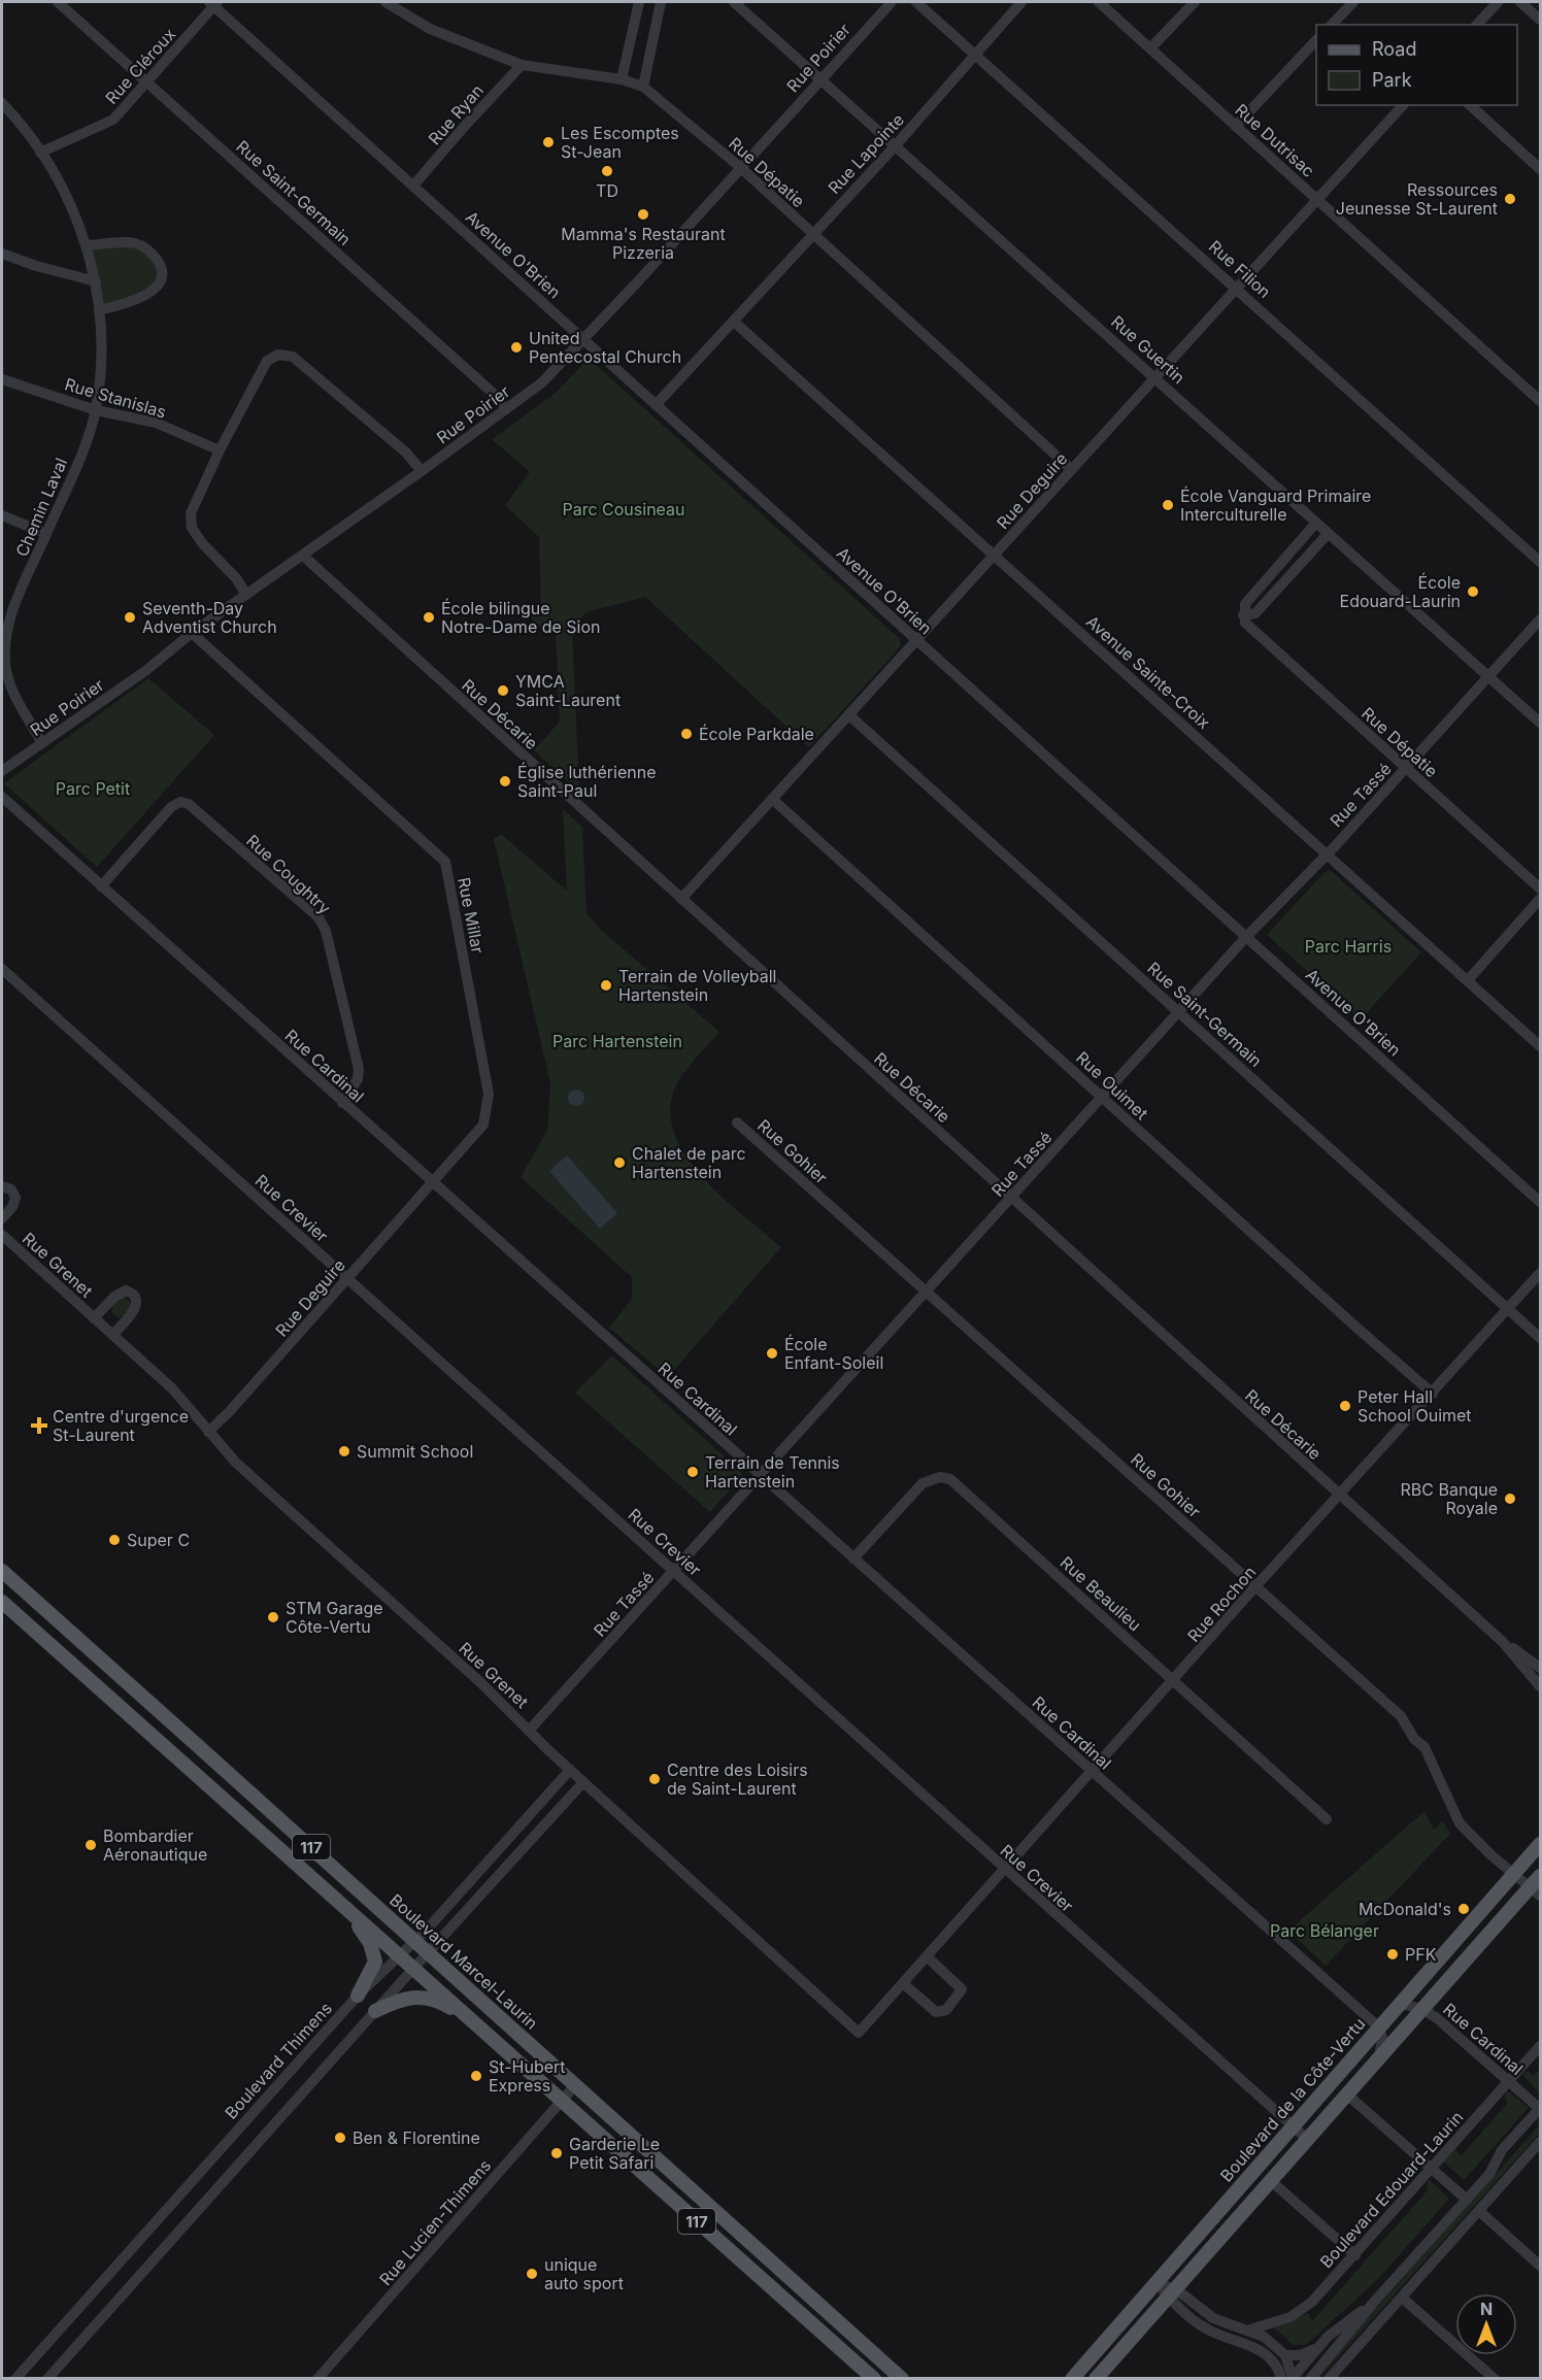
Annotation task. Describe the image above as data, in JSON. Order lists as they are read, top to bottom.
{
  "streets": {
    "main road": ["117", "Boulevard Marcel-Laurin", "Boulevard de la Côte-Vertu"],
    "street": [
      "Rue Poirier",
      "Rue Cléroux",
      "Rue Ryan",
      "Rue Dutrisac",
      "Rue Lapointe",
      "Rue Dépatie",
      "Rue Saint-Germain",
      "Avenue O'Brien",
      "Rue Filion",
      "Rue Guertin",
      "Rue Stanislas",
      "Rue Deguire",
      "Chemin Laval",
      "Avenue Sainte-Croix",
      "Rue Décarie",
      "Rue Tassé",
      "Rue Coughtry",
      "Rue Millar",
      "Rue Cardinal",
      "Rue Ouimet",
      "Rue Gohier",
      "Rue Crevier",
      "Rue Grenet",
      "Rue Beaulieu",
      "Rue Rochon",
      "Boulevard Thimens",
      "Boulevard Edouard-Laurin",
      "Rue Lucien-Thimens"
    ]
  },
  "crossings": [
    ["Rue Poirier", "Rue Dépatie"],
    ["Rue Poirier", "Rue Saint-Germain"],
    ["Rue Poirier", "Avenue O'Brien"],
    ["Rue Poirier", "Rue Guertin"],
    ["Rue Poirier", "Chemin Laval"],
    ["Rue Poirier", "Rue Décarie"],
    ["Rue Poirier", "Rue Millar"],
    ["Rue Cléroux", "Rue Saint-Germain"],
    ["Rue Cléroux", "Avenue O'Brien"],
    ["Rue Cléroux", "Chemin Laval"],
    ["Rue Ryan", "Rue Dépatie"],
    ["Rue Ryan", "Avenue O'Brien"],
    ["Rue Dutrisac", "Rue Deguire"],
    ["Rue Lapointe", "Rue Dépatie"],
    ["Rue Lapointe", "Avenue O'Brien"],
    ["Rue Lapointe", "Rue Filion"],
    ["Rue Lapointe", "Rue Guertin"],
    ["Rue Lapointe", "Avenue Sainte-Croix"],
    ["Rue Dépatie", "Rue Deguire"],
    ["Rue Dépatie", "Rue Tassé"],
    ["Rue Saint-Germain", "Rue Deguire"],
    ["Rue Saint-Germain", "Rue Tassé"],
    ["Rue Saint-Germain", "Rue Rochon"],
    ["Avenue O'Brien", "Rue Deguire"],
    ["Avenue O'Brien", "Rue Tassé"],
    ["Rue Filion", "Rue Deguire"],
    ["Rue Guertin", "Rue Deguire"],
    ["Rue Guertin", "Rue Tassé"],
    ["Rue Stanislas", "Chemin Laval"],
    ["Rue Deguire", "Avenue Sainte-Croix"],
    ["Rue Deguire", "Rue Décarie"],
    ["Rue Deguire", "Rue Millar"],
    ["Rue Deguire", "Rue Cardinal"],
    ["Rue Deguire", "Rue Ouimet"],
    ["Rue Deguire", "Rue Crevier"],
    ["Rue Deguire", "Rue Grenet"],
    ["Avenue Sainte-Croix", "Rue Tassé"],
    ["Rue Décarie", "Rue Tassé"],
    ["Rue Décarie", "Rue Rochon"],
    ["Rue Tassé", "Rue Cardinal"],
    ["Rue Tassé", "Rue Ouimet"],
    ["Rue Tassé", "Rue Gohier"],
    ["Rue Tassé", "Rue Crevier"],
    ["Rue Tassé", "Rue Grenet"],
    ["Rue Coughtry", "Rue Cardinal"],
    ["Rue Millar", "Rue Cardinal"],
    ["Rue Cardinal", "Rue Beaulieu"],
    ["Rue Cardinal", "Rue Rochon"],
    ["Rue Cardinal", "Boulevard de la Côte-Vertu"],
    ["Rue Cardinal", "Boulevard Edouard-Laurin"],
    ["Rue Ouimet", "Rue Rochon"],
    ["Rue Gohier", "Rue Rochon"],
    ["Rue Gohier", "Boulevard de la Côte-Vertu"],
    ["Rue Crevier", "Rue Rochon"],
    ["Rue Crevier", "Boulevard de la Côte-Vertu"],
    ["Rue Grenet", "Rue Rochon"],
    ["Rue Grenet", "Boulevard Thimens"],
    ["Rue Beaulieu", "Rue Rochon"],
    ["117", "Boulevard Thimens"],
    ["117", "Rue Lucien-Thimens"],
    ["Boulevard Marcel-Laurin", "Boulevard Thimens"],
    ["Boulevard Marcel-Laurin", "Rue Lucien-Thimens"]
  ],
  "parks": [
    "Parc Cousineau",
    "Parc Petit",
    "Parc Harris",
    "Parc Hartenstein",
    "Parc Bélanger"
  ],
  "places": {
    "other": [
      "Les Escomptes St-Jean",
      "TD",
      "Ressources Jeunesse St-Laurent",
      "Mamma's Restaurant Pizzeria",
      "United Pentecostal Church",
      "École Vanguard Primaire Interculturelle",
      "École Edouard-Laurin",
      "Seventh-Day Adventist Church",
      "École bilingue Notre-Dame de Sion",
      "YMCA Saint-Laurent",
      "École Parkdale",
      "Église luthérienne Saint-Paul",
      "Terrain de Volleyball Hartenstein",
      "Chalet de parc Hartenstein",
      "École Enfant-Soleil",
      "Peter Hall School Ouimet",
      "Summit School",
      "Terrain de Tennis Hartenstein",
      "RBC Banque Royale",
      "Super C",
      "STM Garage Côte-Vertu",
      "Centre des Loisirs de Saint-Laurent",
      "Bombardier Aéronautique",
      "McDonald's",
      "PFK",
      "St-Hubert Express",
      "Ben & Florentine",
      "Garderie Le Petit Safari",
      "unique auto sport"
    ],
    "health": ["Centre d'urgence St-Laurent"]
  },
  "legend": ["Road", "Park"],
  "north": "top"
}
